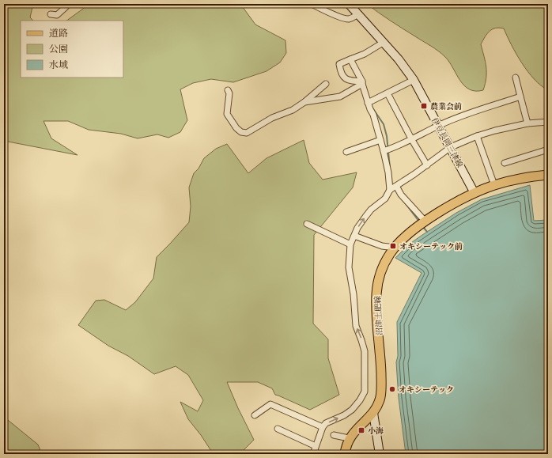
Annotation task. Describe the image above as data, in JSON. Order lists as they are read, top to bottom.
{
  "streets": {
    "main road": ["伊豆長岡三津線", "沼津土肥線"]
  },
  "crossings": [
    ["伊豆長岡三津線", "沼津土肥線"]
  ],
  "places": {
    "transit": ["農業会前", "オキシーテック前", "小海"],
    "other": ["オキシーテック"]
  },
  "legend": ["道路", "公園", "水域"]
}
